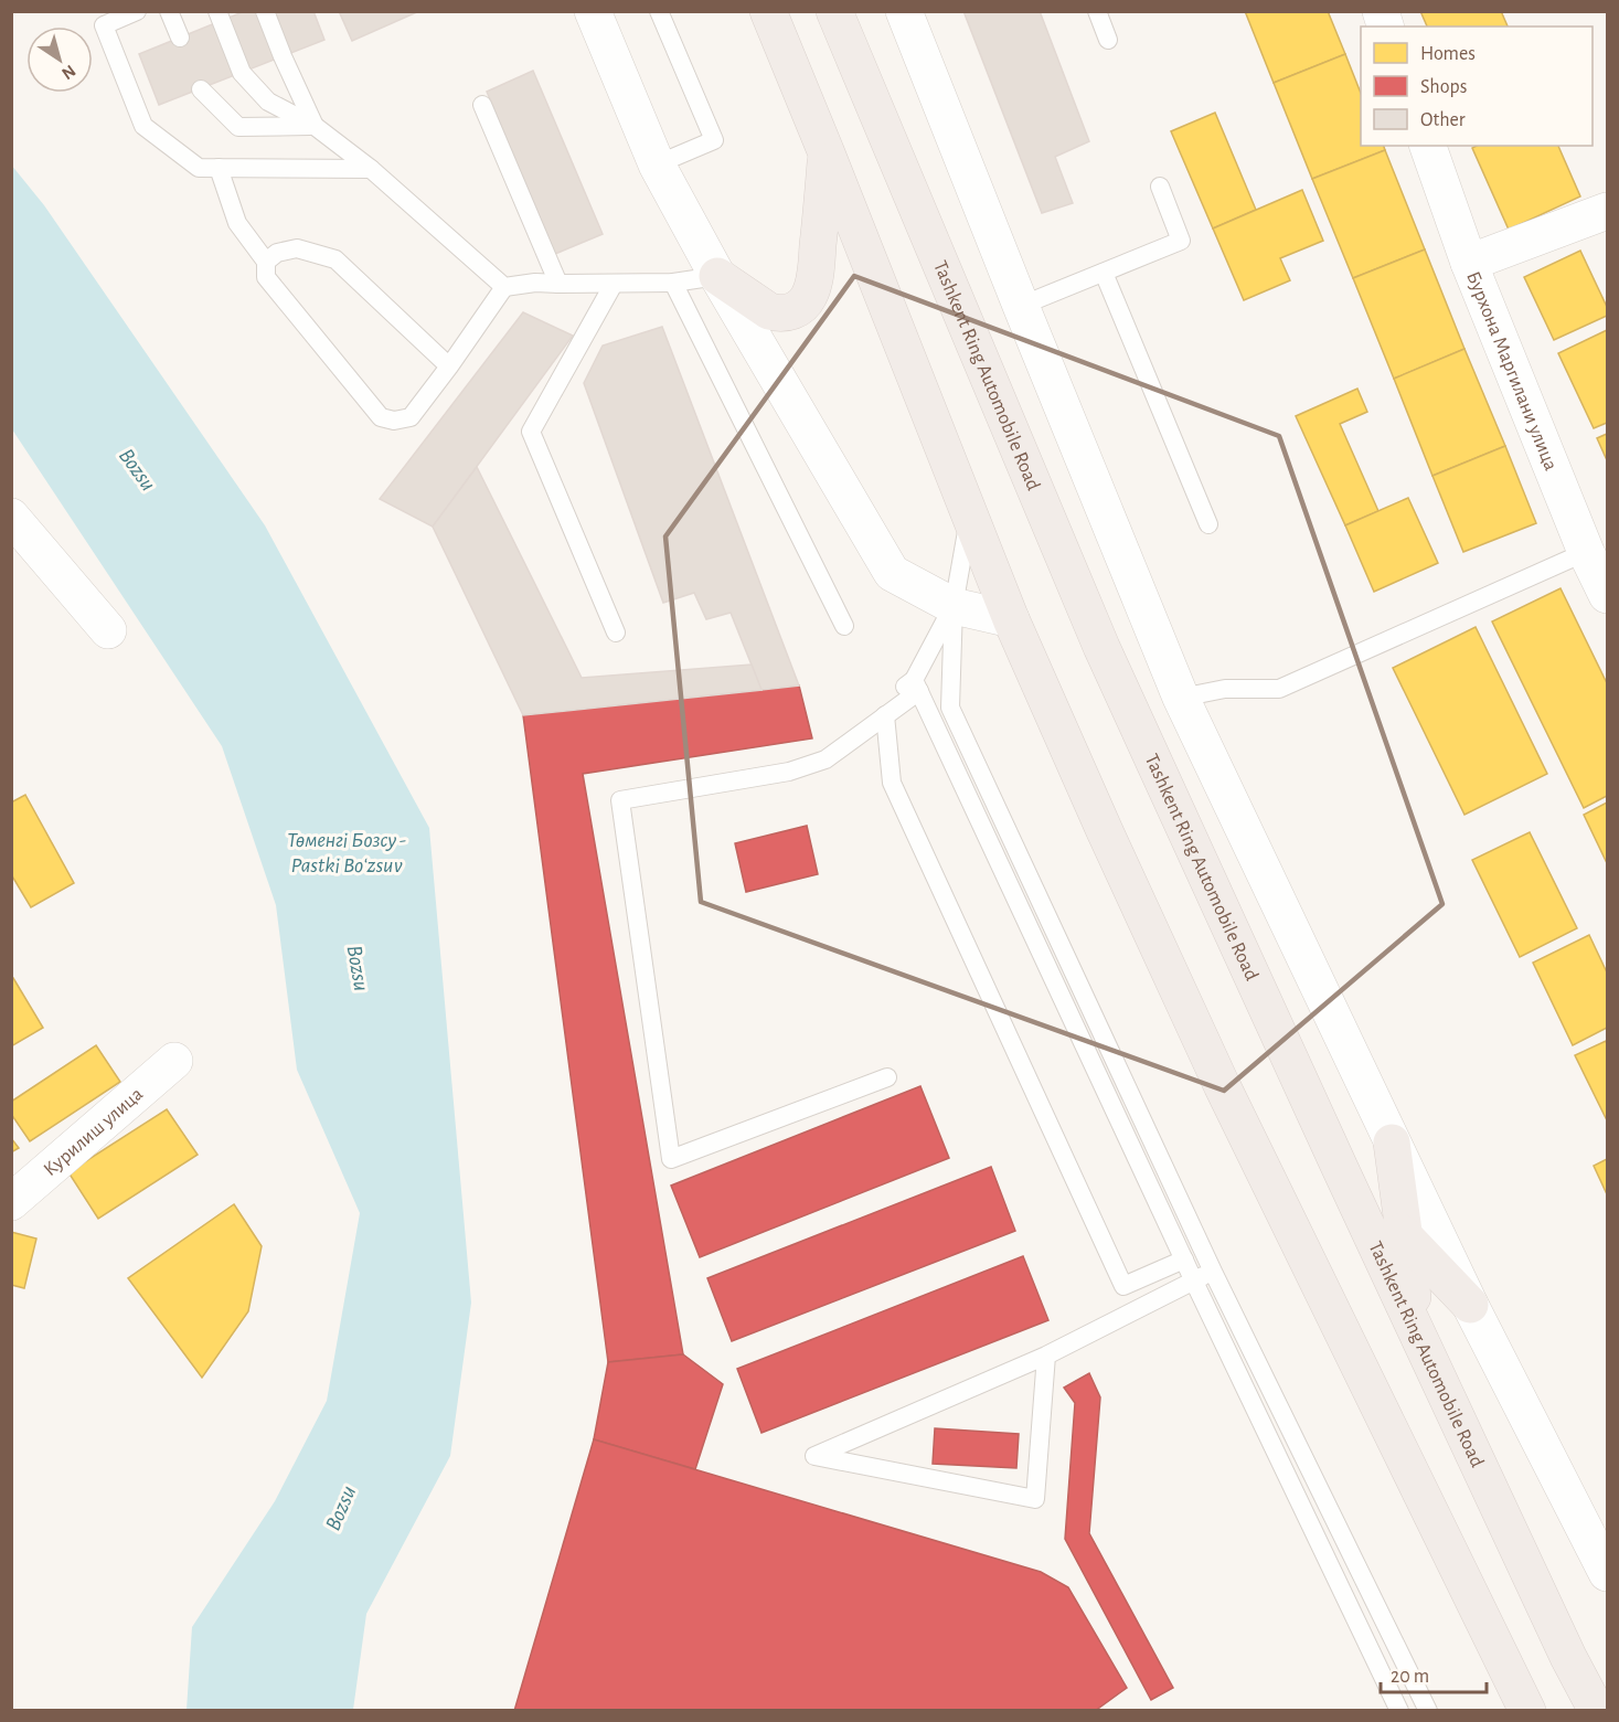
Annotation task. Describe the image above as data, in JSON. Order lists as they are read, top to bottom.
{
  "streets": {
    "highway": ["Tashkent Ring Automobile Road"],
    "street": ["Бурхона Маргилани улица", "Курилиш улица"]
  },
  "water": ["Bozsu", "Төменгі Бозсу - Pastki Boʻzsuv"],
  "legend": ["Homes", "Shops", "Other"],
  "scale_bar": "20 m",
  "north": "bottom right"
}
